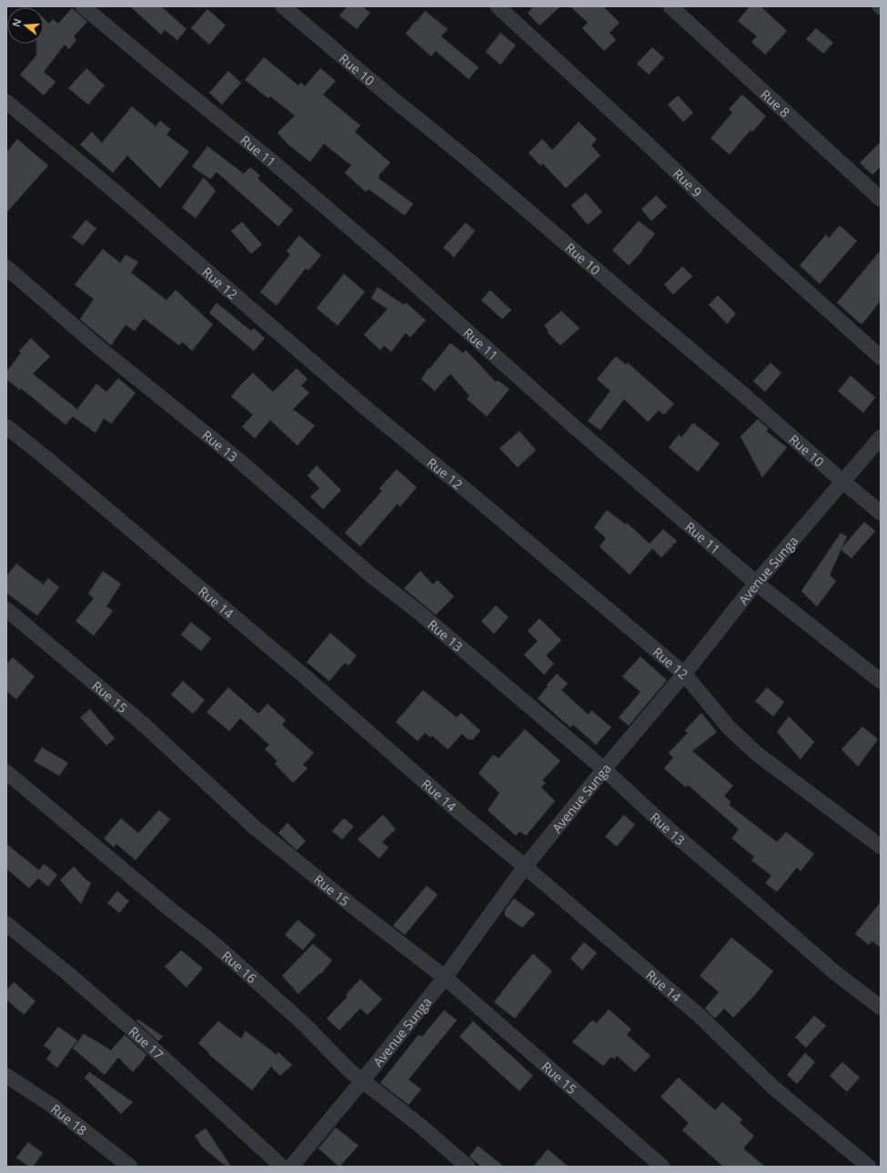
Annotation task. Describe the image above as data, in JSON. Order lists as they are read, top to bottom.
{
  "streets": {
    "street": [
      "Rue 10",
      "Rue 8",
      "Rue 11",
      "Rue 9",
      "Rue 12",
      "Rue 13",
      "Avenue Sunga",
      "Rue 14",
      "Rue 15",
      "Rue 16",
      "Rue 17",
      "Rue 18"
    ]
  },
  "crossings": [
    ["Rue 10", "Avenue Sunga"],
    ["Rue 11", "Avenue Sunga"],
    ["Rue 12", "Avenue Sunga"],
    ["Rue 13", "Avenue Sunga"],
    ["Avenue Sunga", "Rue 14"],
    ["Avenue Sunga", "Rue 15"],
    ["Avenue Sunga", "Rue 16"]
  ],
  "north": "left"
}
